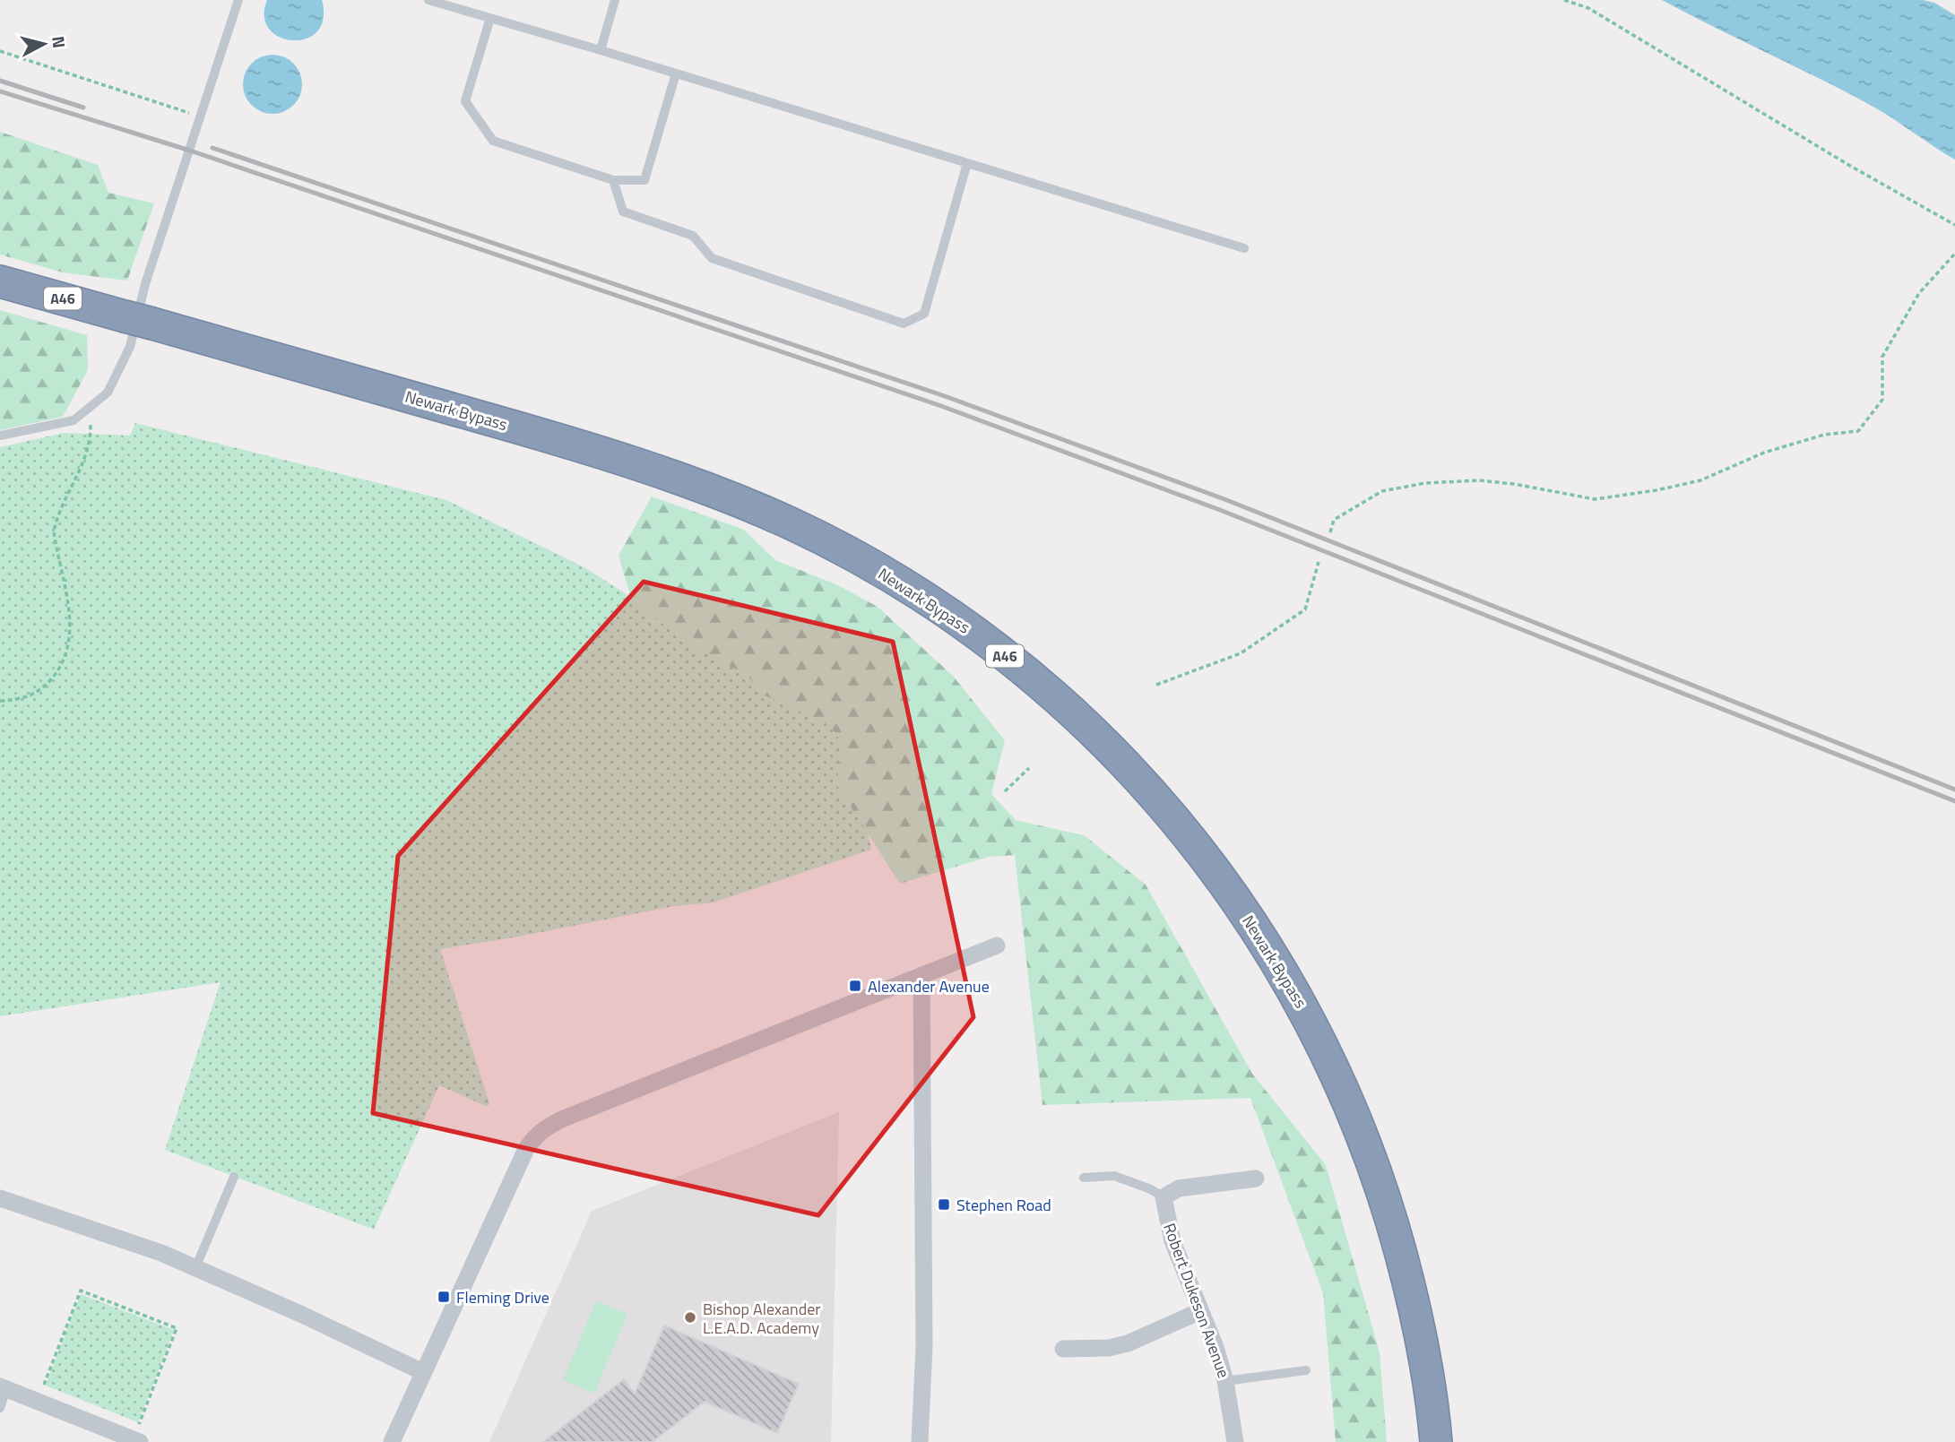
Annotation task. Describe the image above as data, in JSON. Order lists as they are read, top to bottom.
{
  "streets": {
    "highway": ["A46", "Newark Bypass"],
    "street": ["Robert Dukeson Avenue"]
  },
  "places": {
    "transit": ["Alexander Avenue", "Stephen Road", "Fleming Drive"],
    "other": ["Bishop Alexander L.E.A.D. Academy"]
  },
  "north": "right"
}
